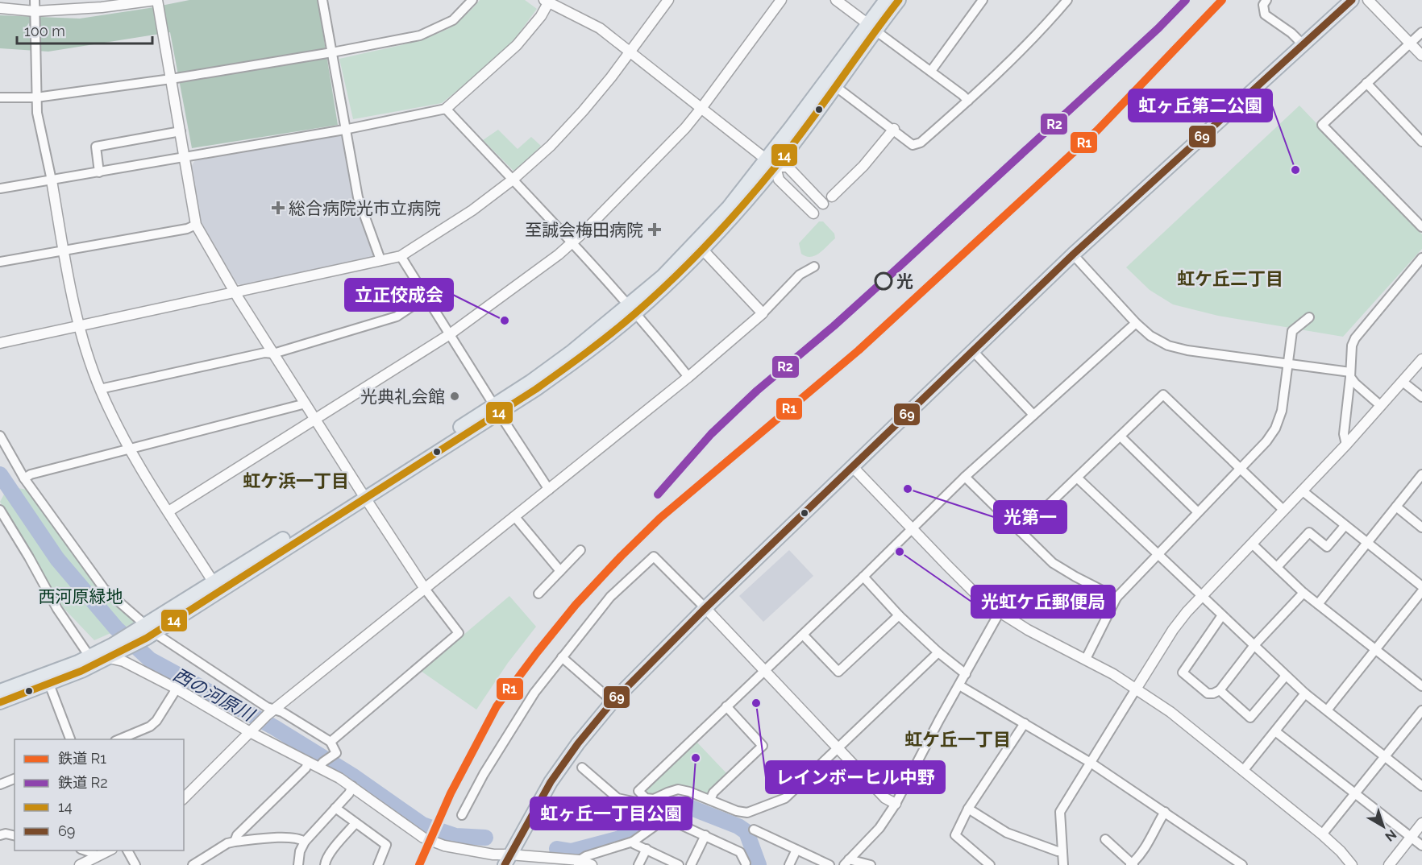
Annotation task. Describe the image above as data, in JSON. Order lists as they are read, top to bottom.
{
  "districts": ["虹ケ丘二丁目", "虹ケ浜一丁目", "虹ケ丘一丁目"],
  "water": ["西の河原川"],
  "parks": ["西河原緑地"],
  "places": {
    "other": [
      "虹ヶ丘第二公園",
      "光",
      "立正佼成会",
      "光典礼会館",
      "光第一",
      "光虹ケ丘郵便局",
      "レインボーヒル中野",
      "虹ヶ丘一丁目公園"
    ],
    "health": ["総合病院光市立病院", "至誠会梅田病院"]
  },
  "lines": [
    "rail line R1",
    "rail line R2",
    "transit line 14",
    "transit line 69"
  ],
  "legend": [
    "鉄道 R1",
    "鉄道 R2",
    "14",
    "69"
  ],
  "scale_bar": "100 m",
  "north": "bottom right"
}
